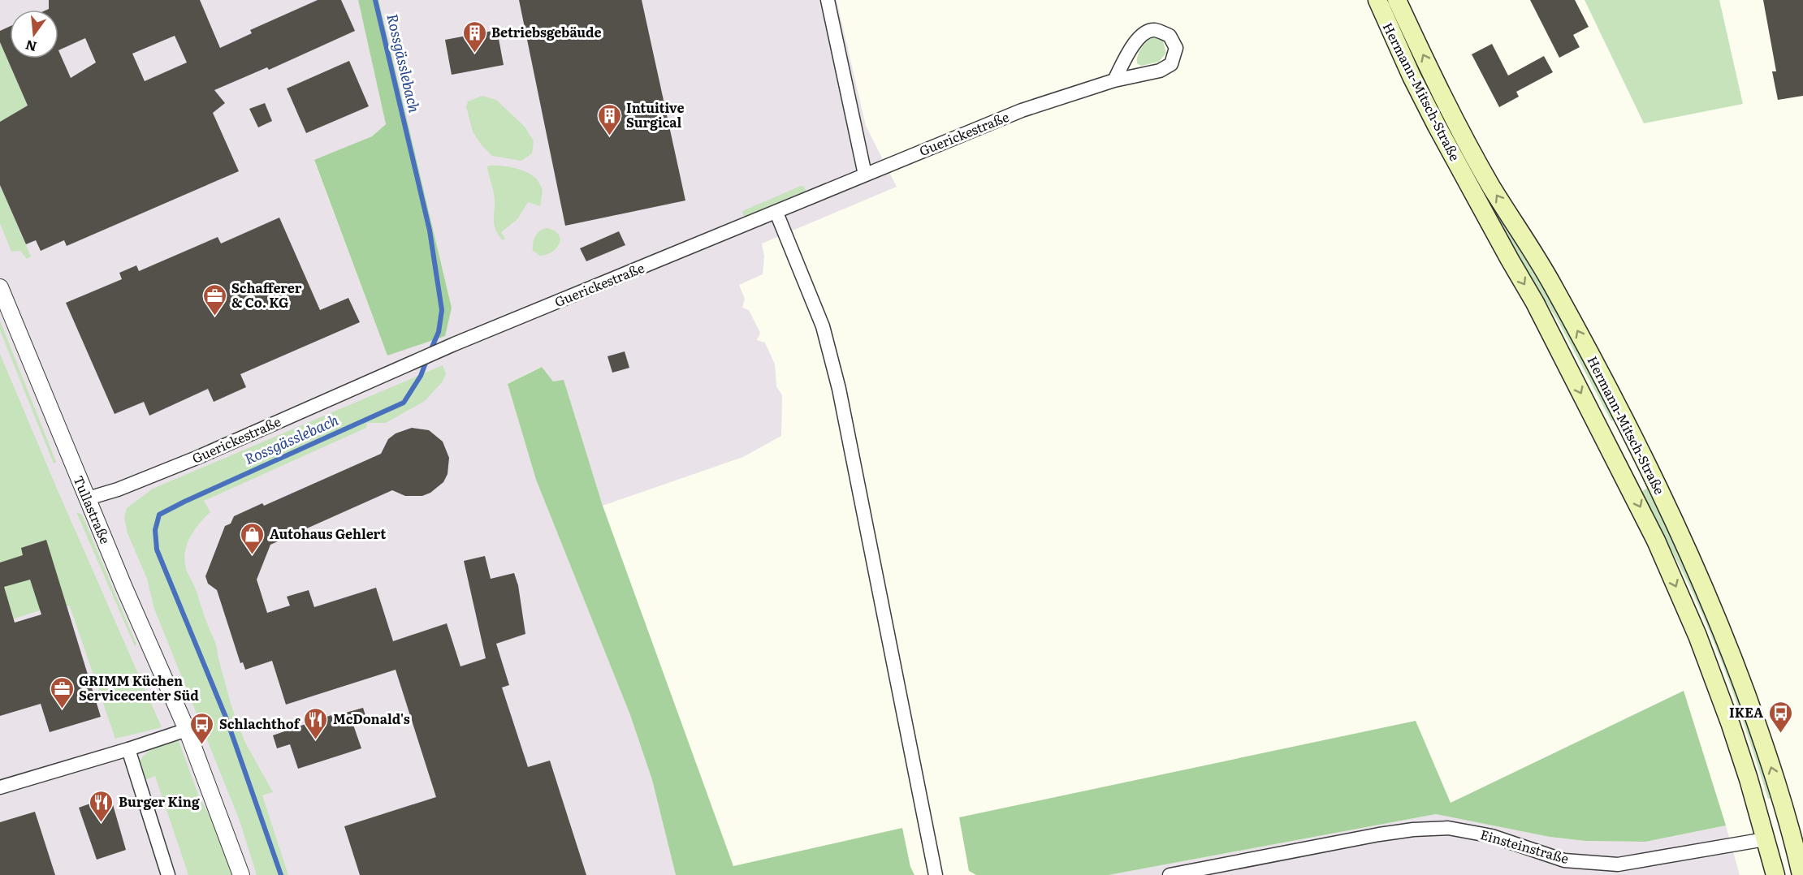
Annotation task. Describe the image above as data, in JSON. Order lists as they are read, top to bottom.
{
  "streets": {
    "main road": ["Hermann-Mitsch-Straße"],
    "street": ["Guerickestraße", "Tullastraße", "Einsteinstraße"]
  },
  "crossings": [
    ["Hermann-Mitsch-Straße", "Einsteinstraße"],
    ["Guerickestraße", "Tullastraße"]
  ],
  "water": ["Rossgässlebach"],
  "places": {
    "building": ["Betriebsgebäude", "Intuitive Surgical"],
    "office": ["Schafferer & Co. KG", "GRIMM Küchen Servicecenter Süd"],
    "shop": ["Autohaus Gehlert"],
    "bus stop": ["IKEA", "Schlachthof"],
    "restaurant": ["McDonald's", "Burger King"]
  },
  "north": "bottom"
}
